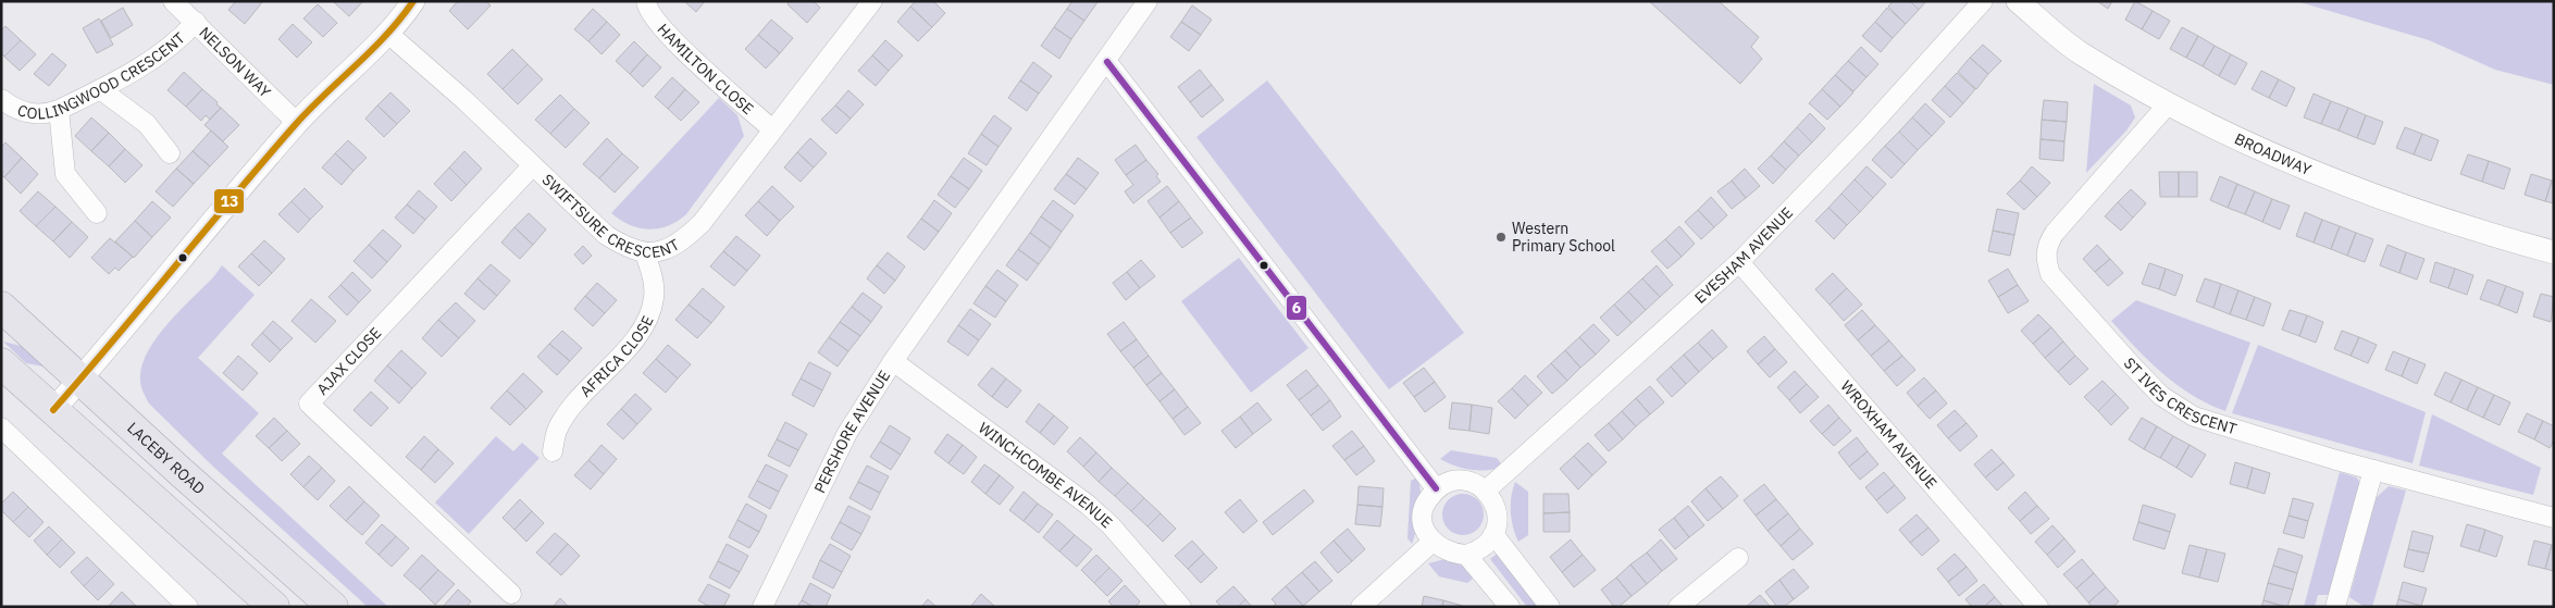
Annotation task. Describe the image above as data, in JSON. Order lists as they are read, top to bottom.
{
  "streets": {
    "highway": ["LACEBY ROAD"],
    "street": [
      "NELSON WAY",
      "HAMILTON CLOSE",
      "COLLINGWOOD CRESCENT",
      "BROADWAY",
      "SWIFTSURE CRESCENT",
      "EVESHAM AVENUE",
      "AFRICA CLOSE",
      "AJAX CLOSE",
      "ST IVES CRESCENT",
      "PERSHORE AVENUE",
      "WROXHAM AVENUE",
      "WINCHCOMBE AVENUE"
    ]
  },
  "crossings": [
    ["NELSON WAY", "COLLINGWOOD CRESCENT"],
    ["HAMILTON CLOSE", "SWIFTSURE CRESCENT"],
    ["BROADWAY", "ST IVES CRESCENT"],
    ["SWIFTSURE CRESCENT", "AFRICA CLOSE"],
    ["SWIFTSURE CRESCENT", "AJAX CLOSE"],
    ["EVESHAM AVENUE", "WROXHAM AVENUE"],
    ["PERSHORE AVENUE", "WINCHCOMBE AVENUE"]
  ],
  "places": ["Western Primary School"],
  "lines": ["transit line 13", "transit line 6"]
}
